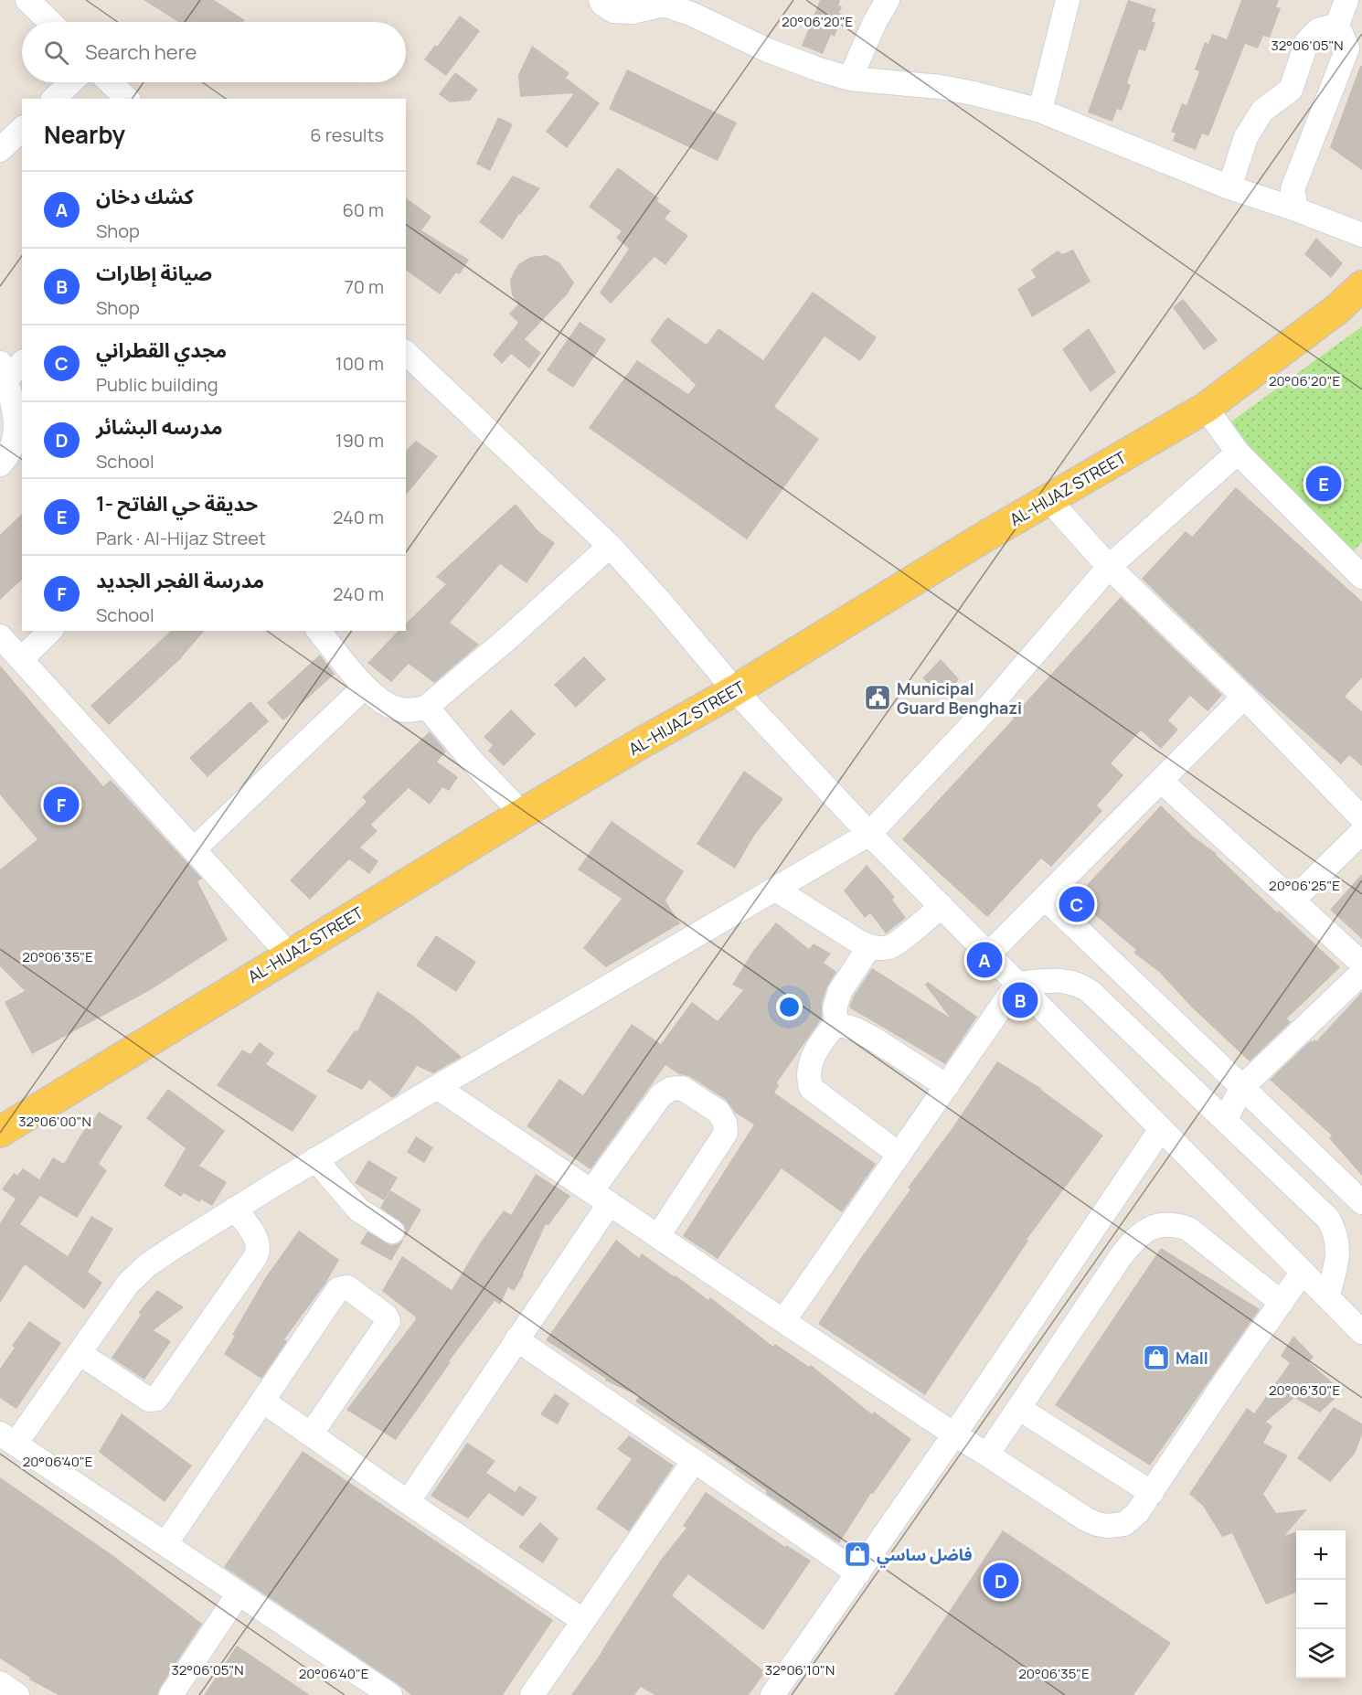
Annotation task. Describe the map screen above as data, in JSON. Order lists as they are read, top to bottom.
{
  "streets": {
    "main road": ["AL-HIJAZ STREET"]
  },
  "places": {
    "public building": ["Municipal Guard Benghazi"],
    "shop": ["Mall", "فاضل ساسي"]
  },
  "page": {
    "search": "Search here",
    "heading": ["Nearby", "6 results"],
    "list": [
      {
        "mark": "A",
        "name": "كشك دخان",
        "note": "Shop",
        "value": "60 m"
      },
      {
        "mark": "B",
        "name": "صيانة إطارات",
        "note": "Shop",
        "value": "70 m"
      },
      {
        "mark": "C",
        "name": "مجدي القطراني",
        "note": "Public building",
        "value": "100 m"
      },
      {
        "mark": "D",
        "name": "مدرسه البشائر",
        "note": "School",
        "value": "190 m"
      },
      {
        "mark": "E",
        "name": "حديقة حي الفاتح -1",
        "note": "Park · Al-Hijaz Street",
        "value": "240 m"
      },
      {
        "mark": "F",
        "name": "مدرسة الفجر الجديد",
        "note": "School",
        "value": "240 m"
      }
    ],
    "pins": [
      "E",
      "F",
      "C",
      "A",
      "B",
      "D"
    ],
    "map_buttons": ["+", "−"]
  },
  "coordinates": [
    "20°06'20\"E",
    "32°06'05\"N",
    "20°06'25\"E",
    "20°06'35\"E",
    "32°06'00\"N",
    "20°06'30\"E",
    "20°06'40\"E",
    "32°06'10\"N"
  ]
}
